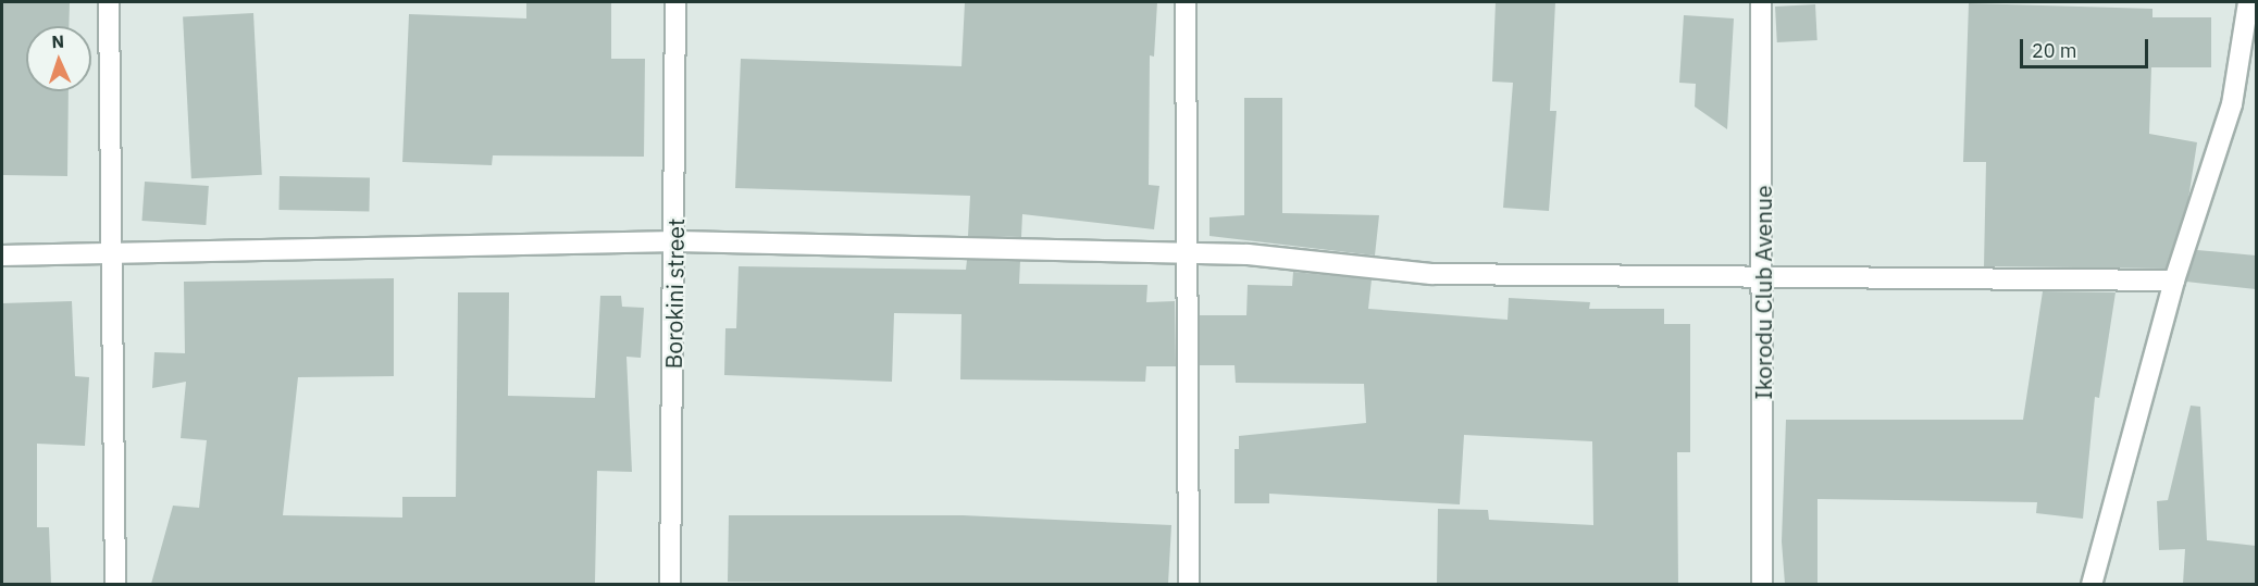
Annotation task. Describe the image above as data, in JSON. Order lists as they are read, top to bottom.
{
  "streets": {
    "street": ["Ikorodu Club Avenue", "Borokini street"]
  },
  "scale_bar": "20 m",
  "north": "top"
}
